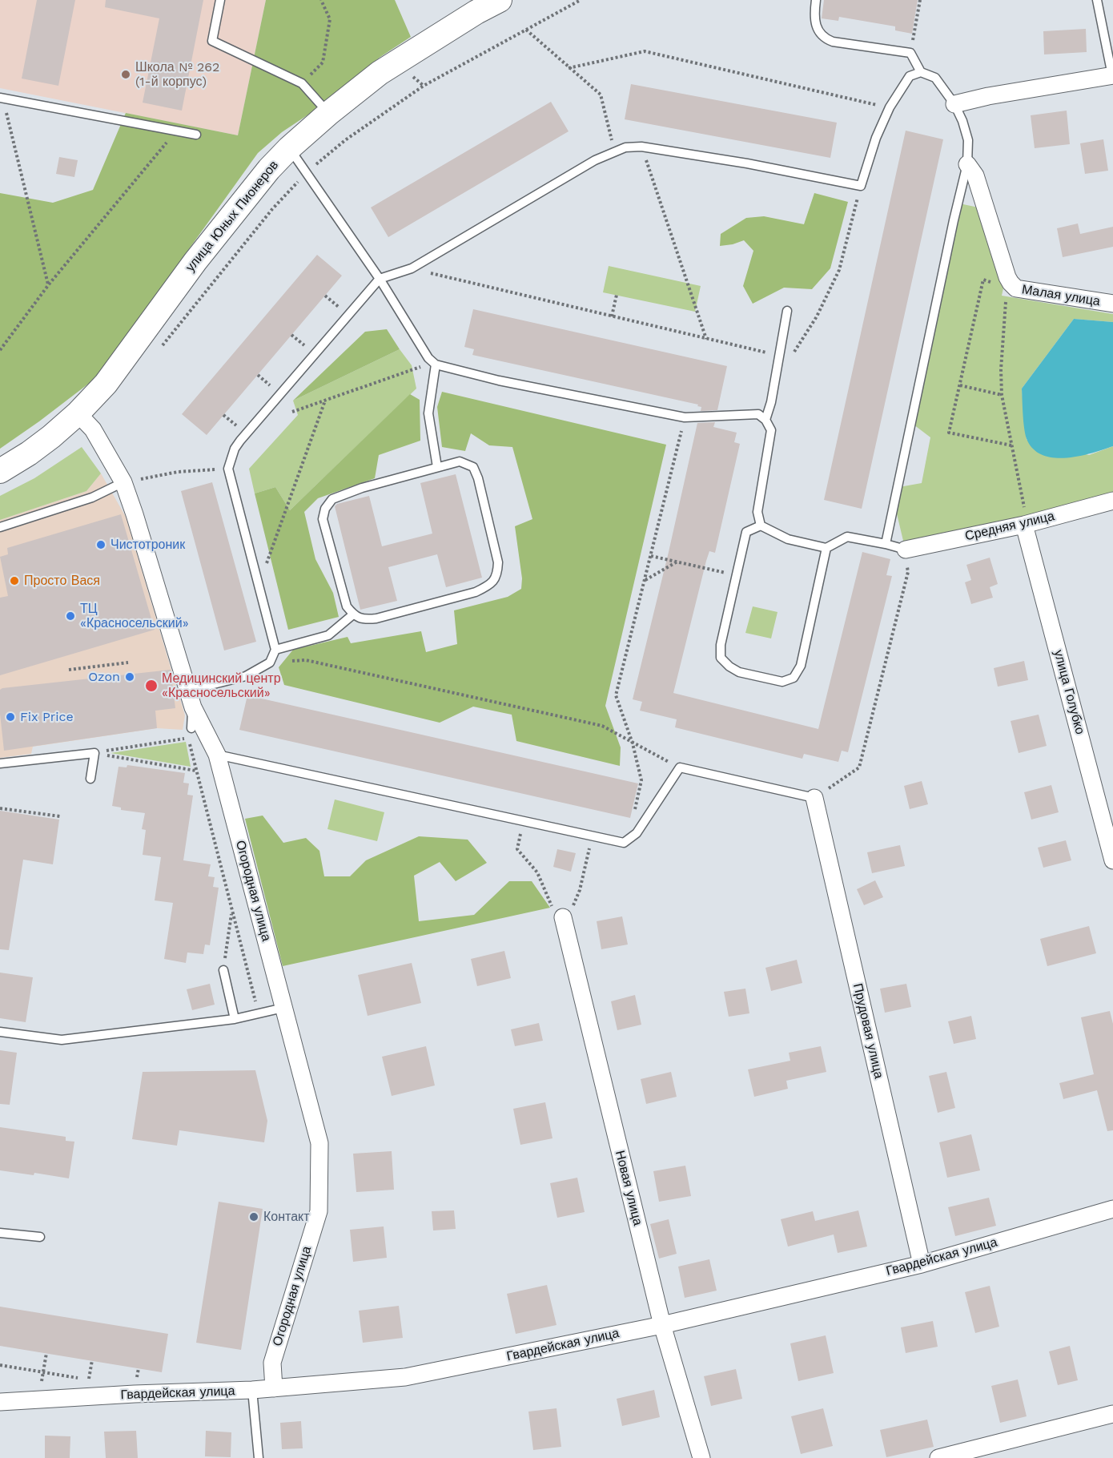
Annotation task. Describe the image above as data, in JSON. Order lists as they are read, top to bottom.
{
  "streets": {
    "main road": ["улица Юных Пионеров"],
    "street": [
      "Малая улица",
      "Средняя улица",
      "улица Голубко",
      "Огородная улица",
      "Прудовая улица",
      "Новая улица",
      "Гвардейская улица"
    ]
  },
  "crossings": [
    ["улица Юных Пионеров", "Огородная улица"],
    ["Средняя улица", "улица Голубко"],
    ["Огородная улица", "Гвардейская улица"],
    ["Прудовая улица", "Гвардейская улица"],
    ["Новая улица", "Гвардейская улица"]
  ],
  "places": [
    "Школа № 262 (1-й корпус)",
    "Чистотроник",
    "Просто Вася",
    "ТЦ «Красносельский»",
    "Ozon",
    "Медицинский центр «Красносельский»",
    "Fix Price",
    "Контакт"
  ]
}
